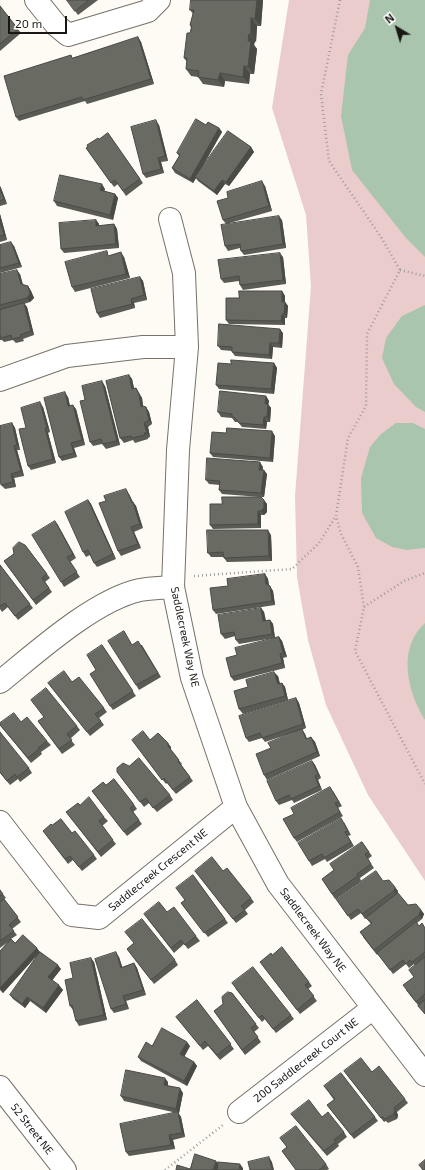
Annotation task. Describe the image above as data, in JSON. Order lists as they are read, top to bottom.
{
  "streets": {
    "street": [
      "Saddlecreek Way NE",
      "Saddlecreek Crescent NE",
      "200 Saddlecreek Court NE",
      "52 Street NE"
    ]
  },
  "crossings": [
    ["Saddlecreek Way NE", "Saddlecreek Crescent NE"],
    ["Saddlecreek Way NE", "200 Saddlecreek Court NE"]
  ],
  "scale_bar": "20 m",
  "north": "top left"
}
